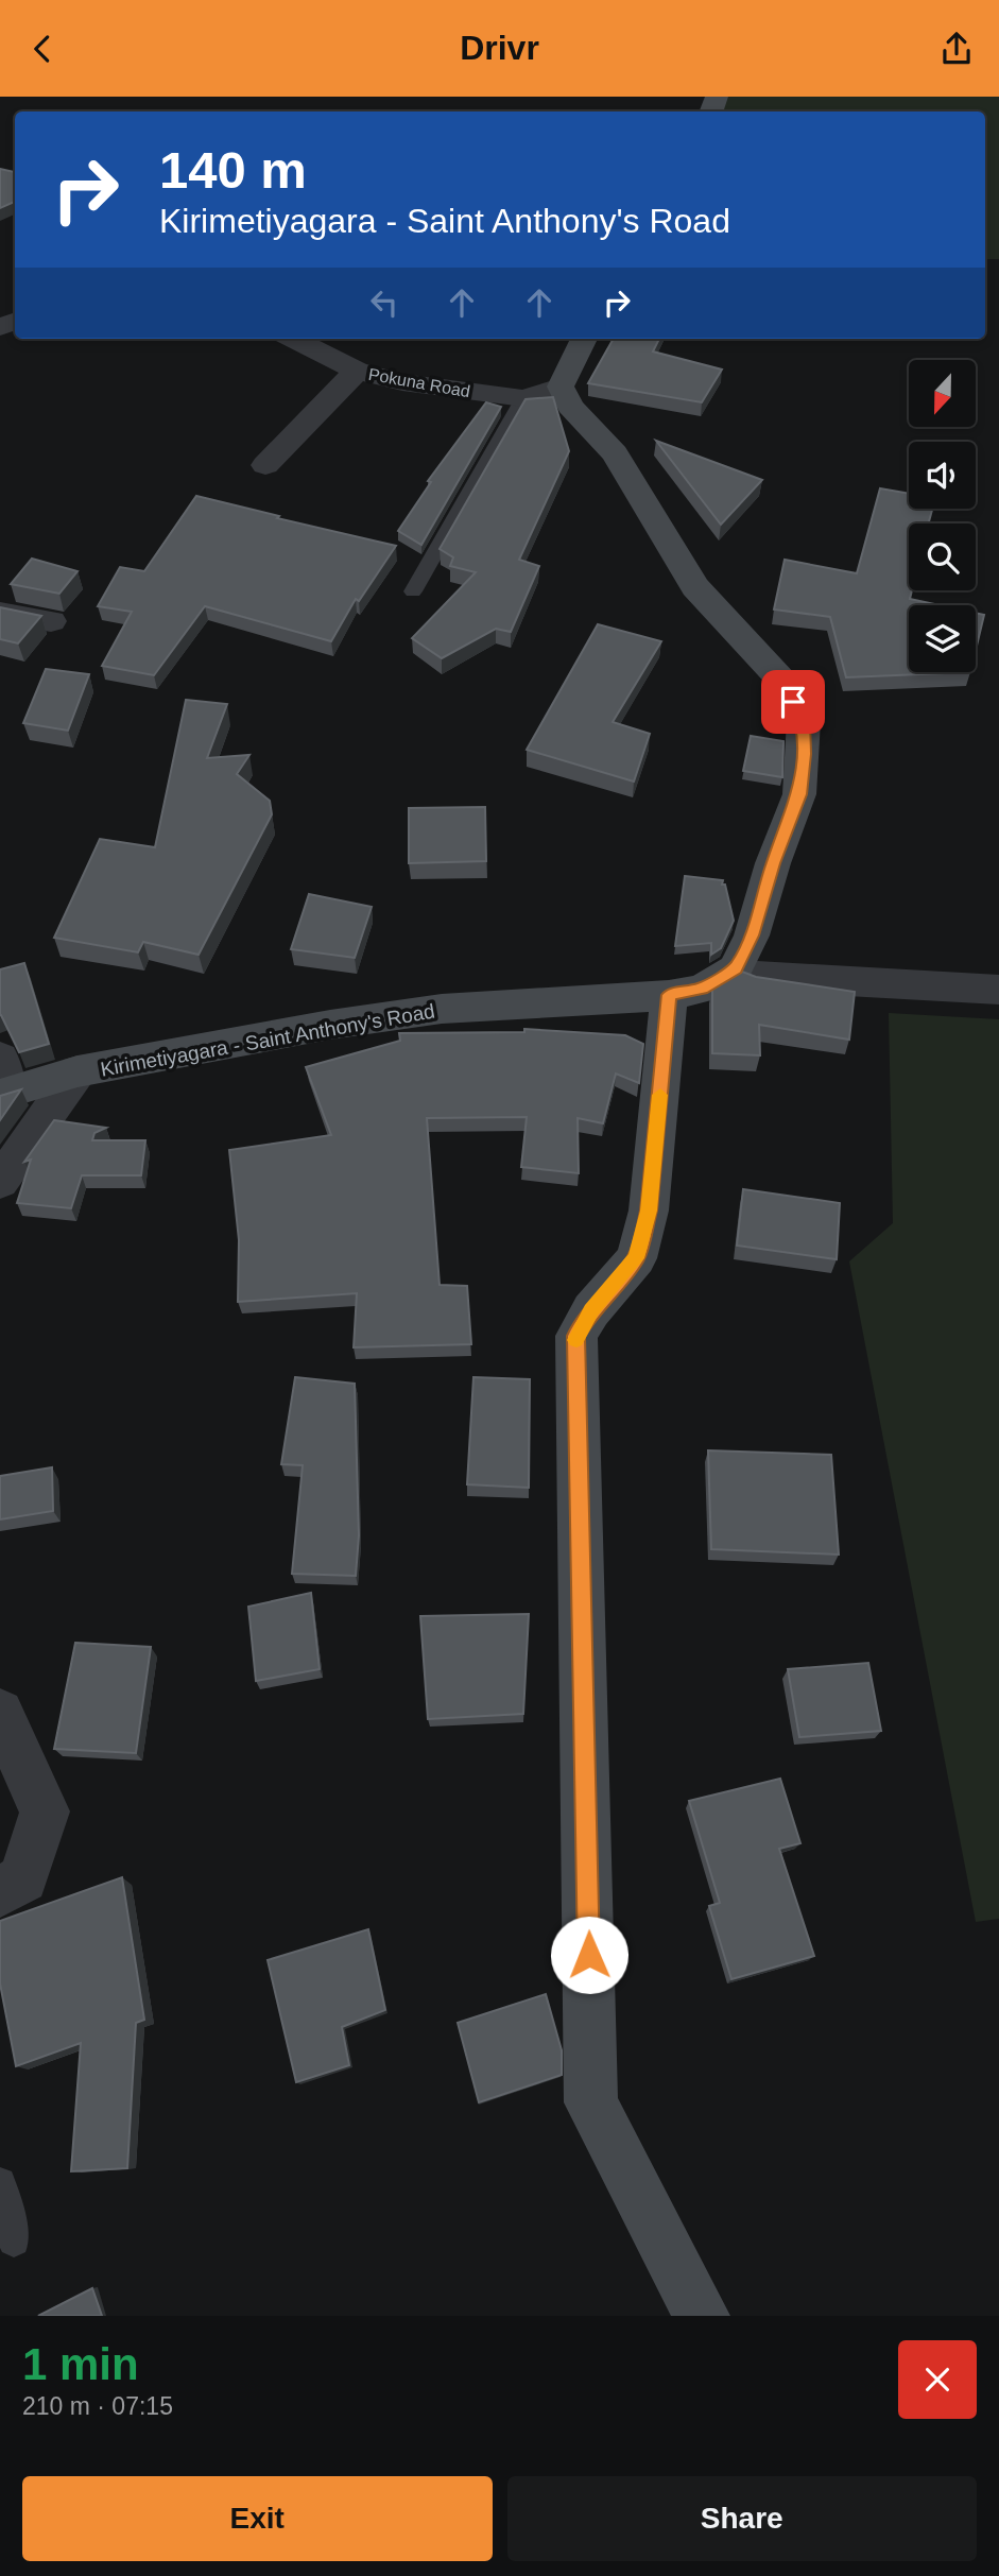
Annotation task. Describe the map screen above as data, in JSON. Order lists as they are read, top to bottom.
{
  "streets": {
    "street": ["Pokuna Road", "Kirimetiyagara - Saint Anthony's Road"]
  },
  "north": "bottom",
  "page": {
    "header": "Drivr",
    "turn": ["140 m", "Kirimetiyagara - Saint Anthony's Road"],
    "heading": ["1 min", "210 m · 07:15"],
    "buttons": ["Exit", "Share"]
  }
}
